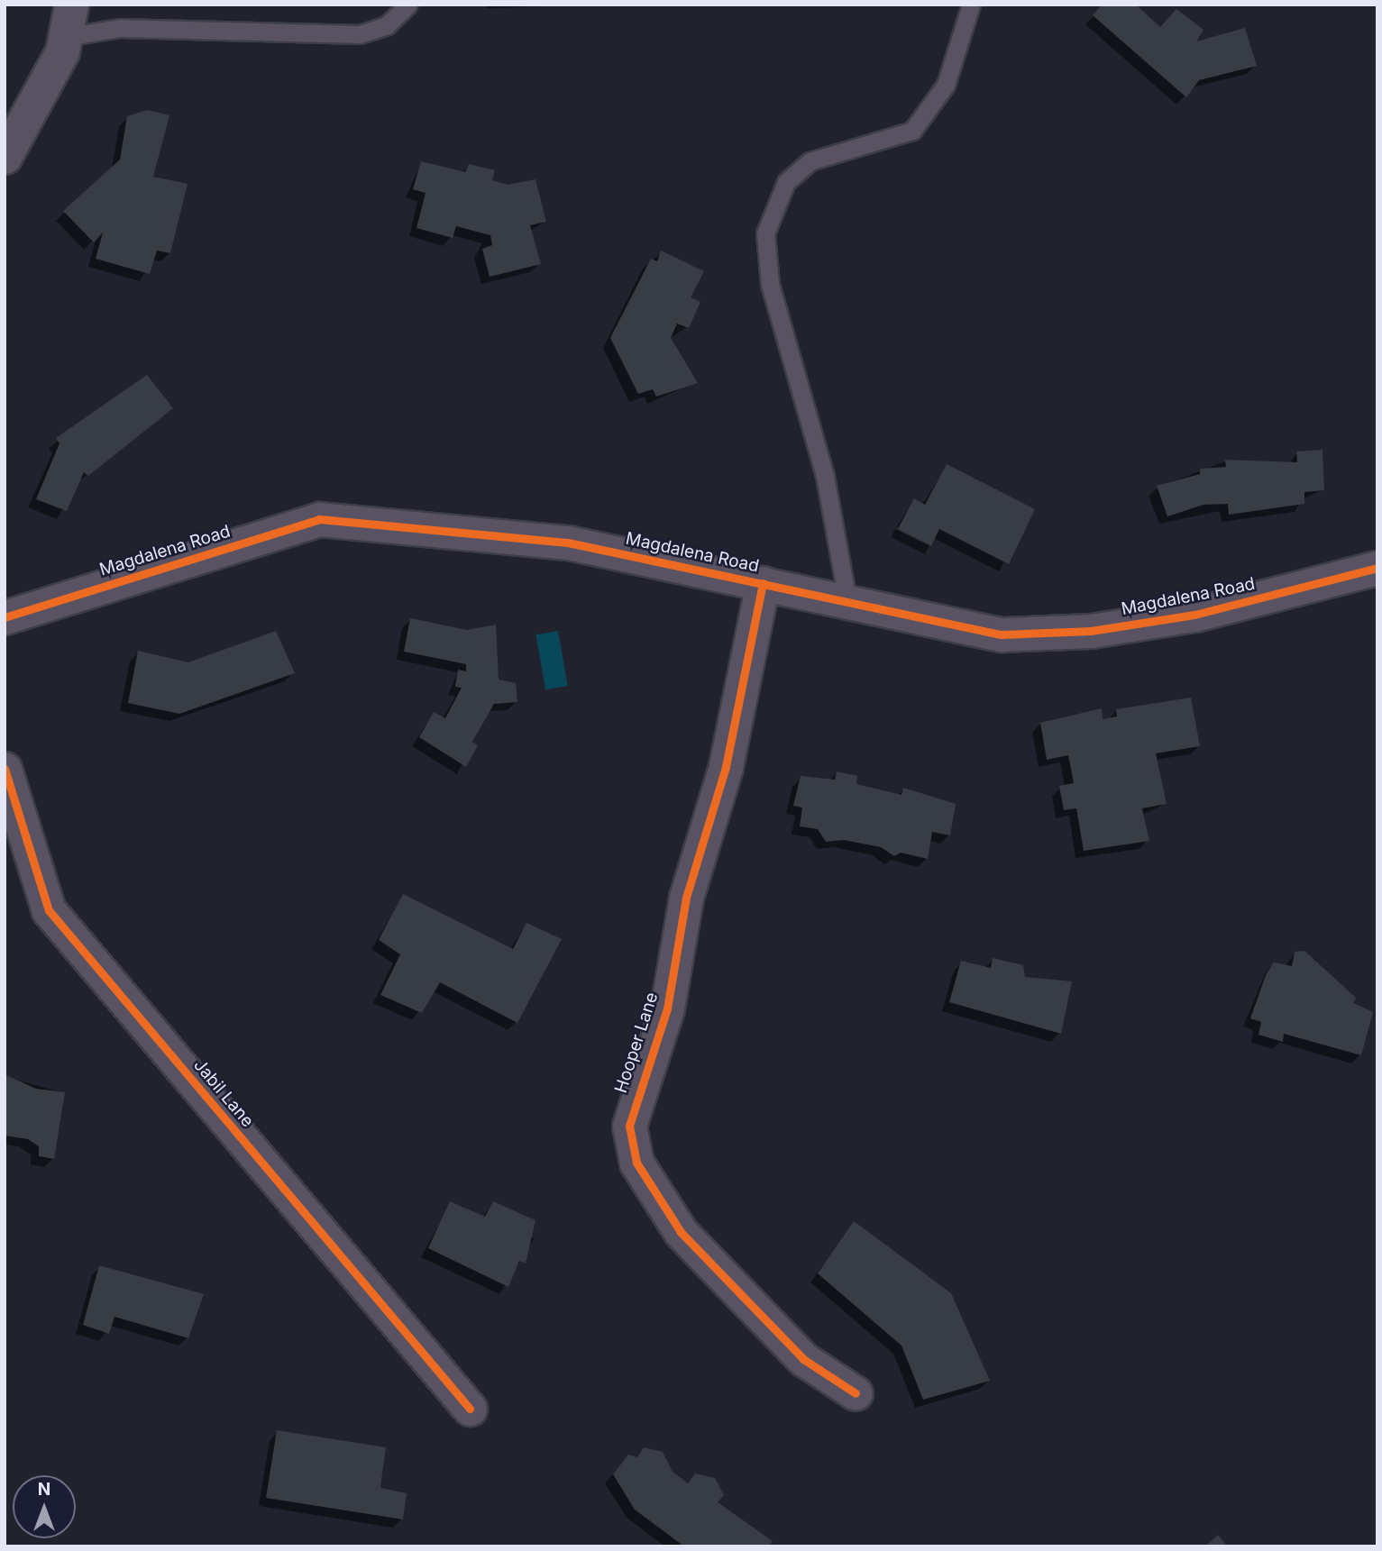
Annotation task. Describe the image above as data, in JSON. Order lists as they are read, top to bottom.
{
  "streets": {
    "street": ["Magdalena Road", "Hooper Lane", "Jabil Lane"]
  },
  "crossings": [
    ["Magdalena Road", "Hooper Lane"]
  ],
  "north": "top"
}
